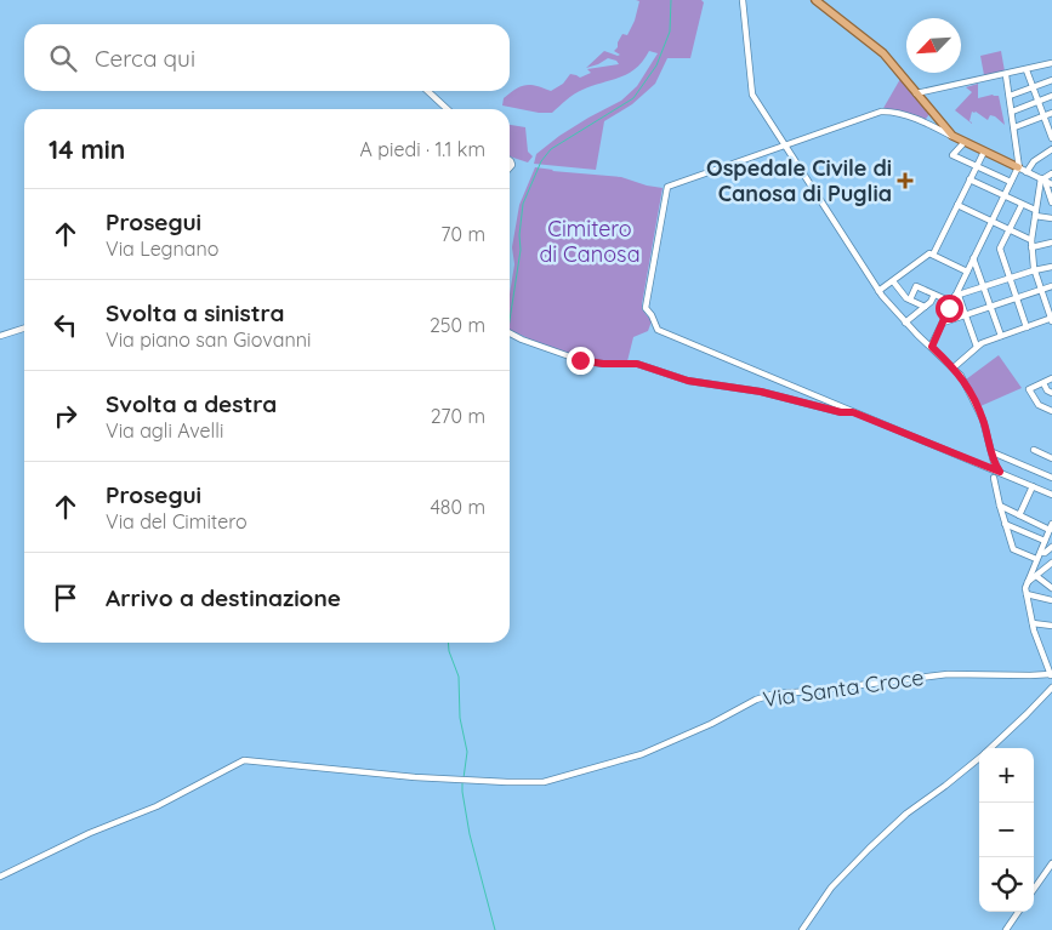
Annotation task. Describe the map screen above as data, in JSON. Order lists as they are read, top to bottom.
{
  "streets": {
    "street": ["Via Santa Croce"]
  },
  "parks": ["Cimitero di Canosa"],
  "places": {
    "health": ["Ospedale Civile di Canosa di Puglia"]
  },
  "north": "bottom left",
  "page": {
    "search": "Cerca qui",
    "heading": ["14 min", "A piedi · 1.1 km"],
    "list": [
      ["Prosegui", "Via Legnano", "70 m"],
      ["Svolta a sinistra", "Via piano san Giovanni", "250 m"],
      ["Svolta a destra", "Via agli Avelli", "270 m"],
      ["Prosegui", "Via del Cimitero", "480 m"],
      "Arrivo a destinazione"
    ],
    "map_buttons": ["+", "−"]
  }
}
